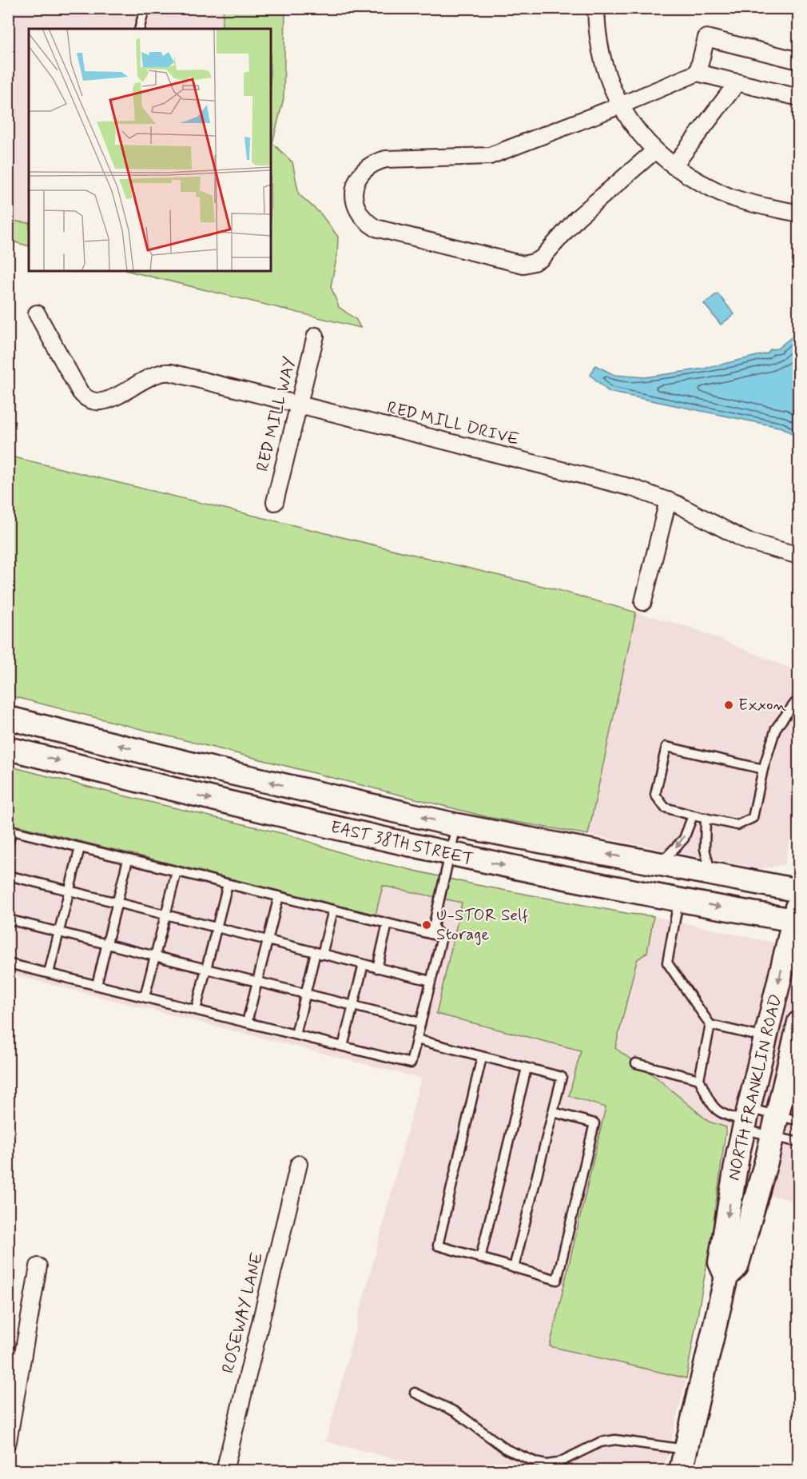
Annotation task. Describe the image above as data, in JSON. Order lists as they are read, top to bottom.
{
  "streets": {
    "main road": ["EAST 38TH STREET", "NORTH FRANKLIN ROAD"],
    "street": ["RED MILL WAY", "RED MILL DRIVE", "ROSEWAY LANE"]
  },
  "crossings": [
    ["RED MILL WAY", "RED MILL DRIVE"],
    ["EAST 38TH STREET", "NORTH FRANKLIN ROAD"]
  ],
  "places": ["Exxon", "U-STOR Self Storage"]
}
